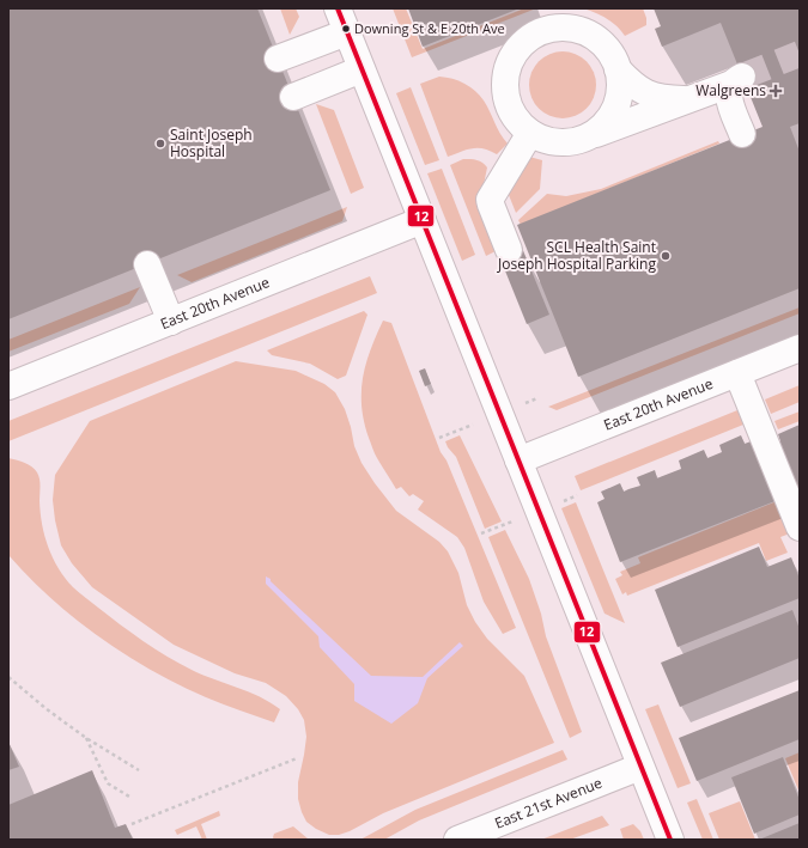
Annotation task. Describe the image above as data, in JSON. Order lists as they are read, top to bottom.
{
  "streets": {
    "street": ["East 20th Avenue", "East 21st Avenue"]
  },
  "places": {
    "other": ["Downing St & E 20th Ave", "Saint Joseph Hospital", "SCL Health Saint Joseph Hospital Parking"],
    "health": ["Walgreens"]
  },
  "lines": ["transit line 12"]
}
